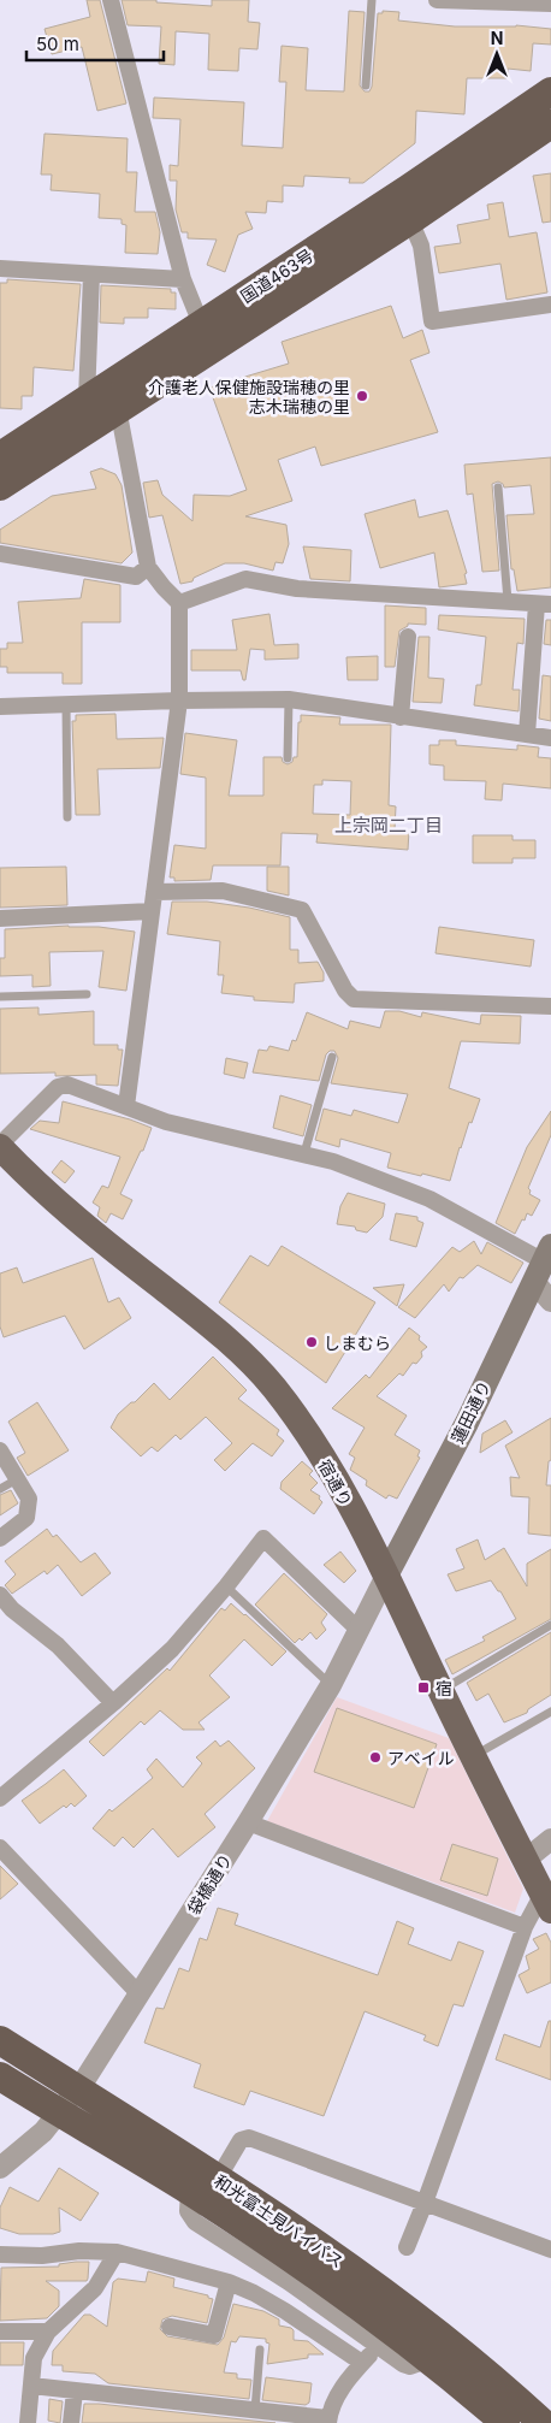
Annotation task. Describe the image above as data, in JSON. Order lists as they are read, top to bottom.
{
  "streets": {
    "highway": ["国道463号", "和光富士見バイパス"],
    "main road": ["蓮田通り", "宿通り"],
    "street": ["袋橋通り"]
  },
  "crossings": [
    ["蓮田通り", "宿通り"],
    ["蓮田通り", "袋橋通り"],
    ["宿通り", "袋橋通り"],
    ["袋橋通り", "和光富士見バイパス"]
  ],
  "districts": ["上宗岡二丁目"],
  "places": {
    "other": ["介護老人保健施設瑞穂の里 志木瑞穂の里", "しまむら", "アベイル"],
    "transit": ["宿"]
  },
  "scale_bar": "50 m",
  "north": "top"
}
